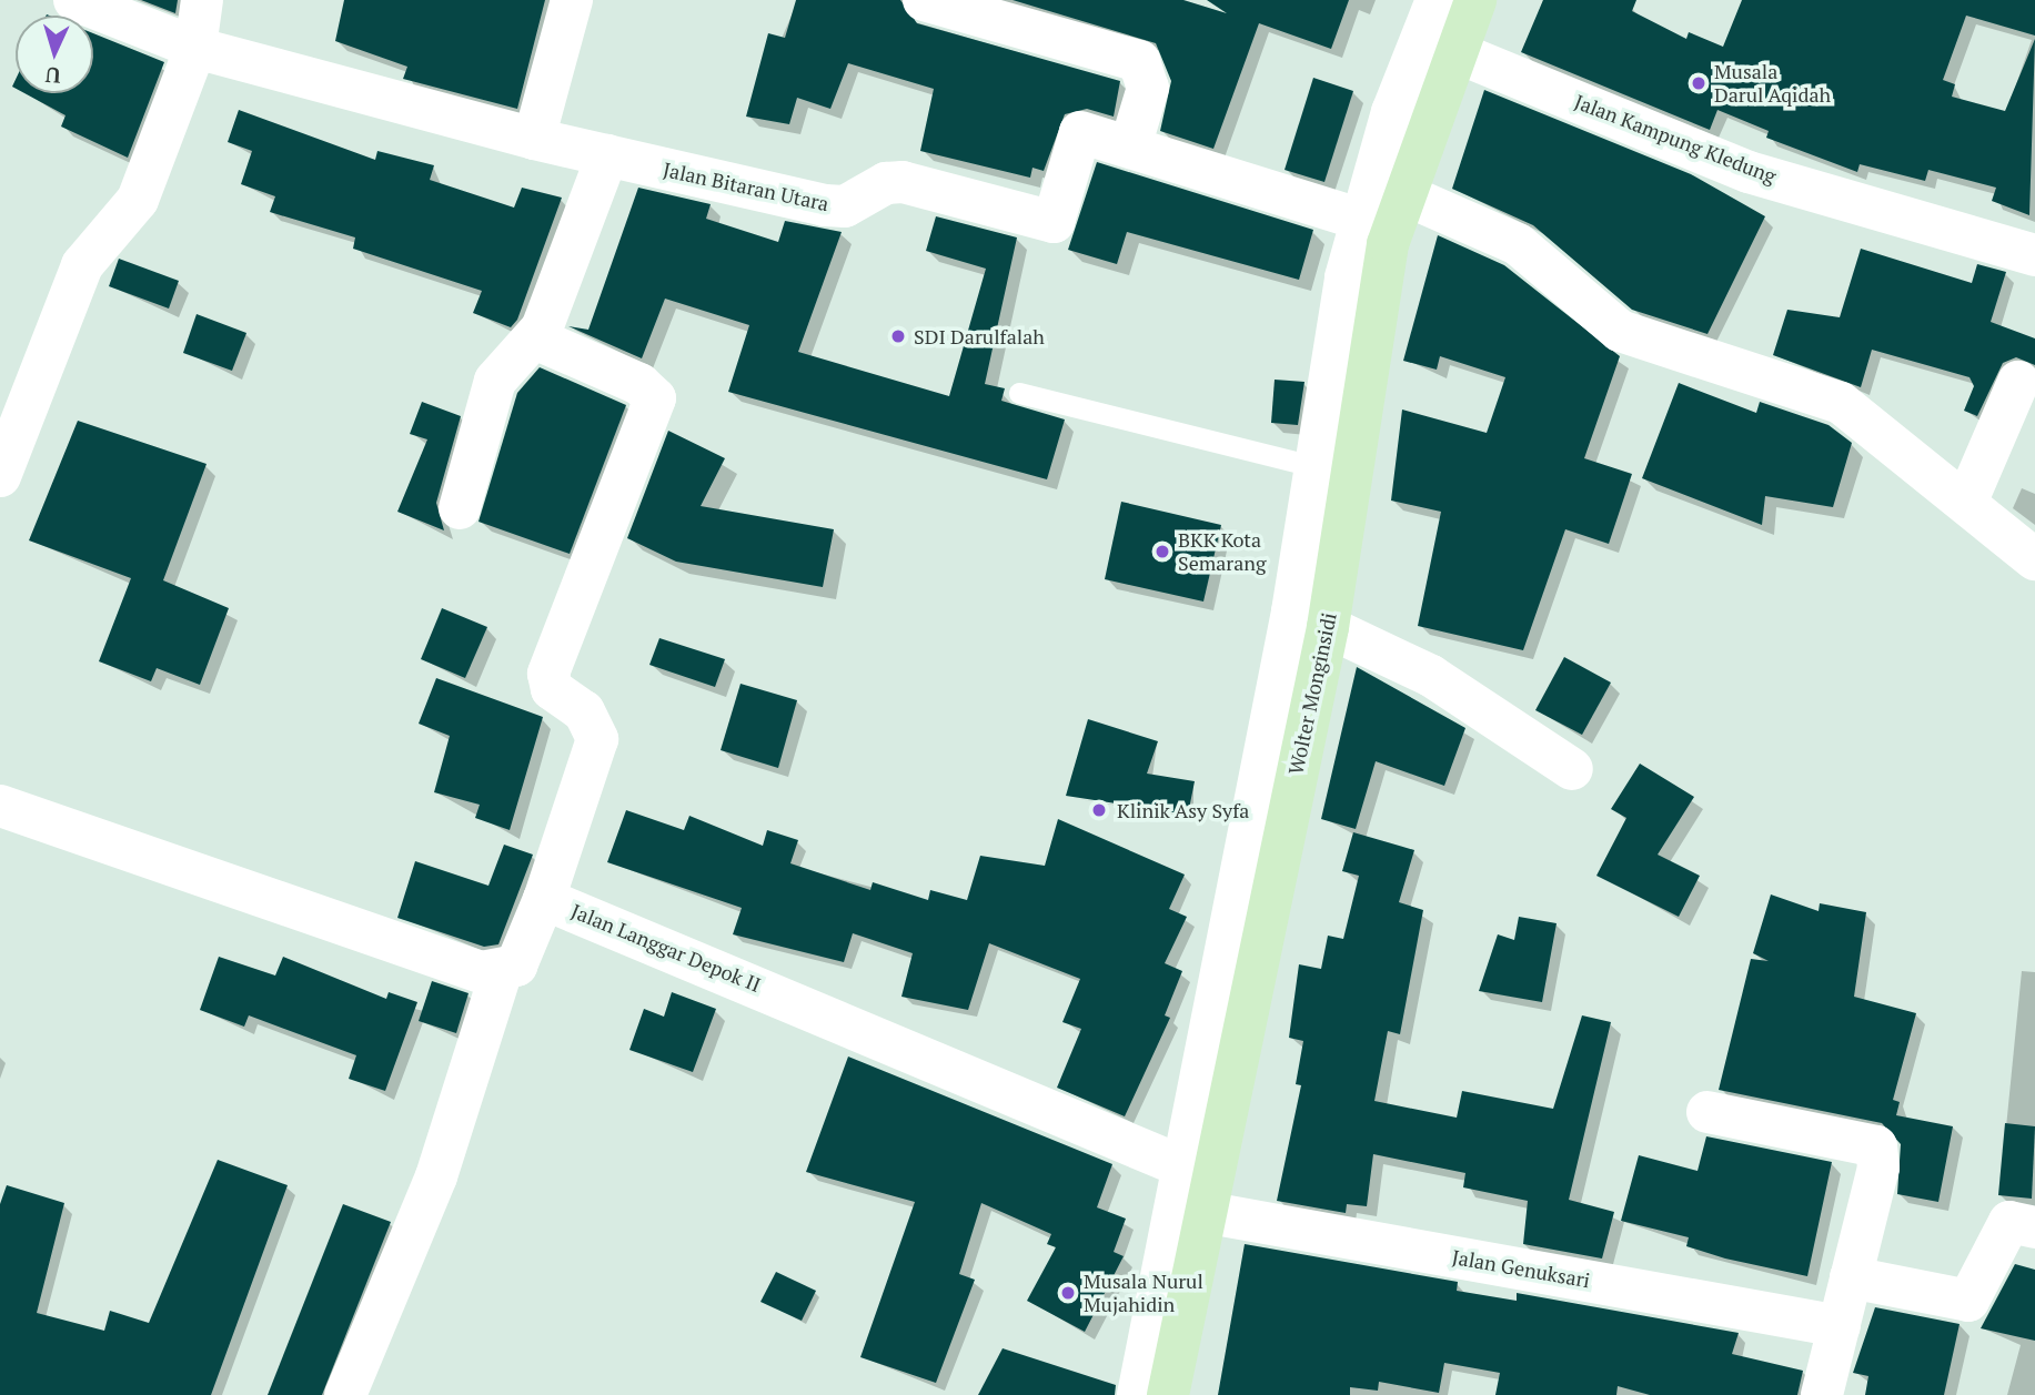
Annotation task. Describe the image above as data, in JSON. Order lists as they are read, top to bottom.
{
  "streets": {
    "main road": ["Wolter Monginsidi"],
    "street": [
      "Jalan Kampung Kledung",
      "Jalan Bitaran Utara",
      "Jalan Langgar Depok II",
      "Jalan Genuksari"
    ]
  },
  "crossings": [
    ["Jalan Kampung Kledung", "Wolter Monginsidi"],
    ["Jalan Bitaran Utara", "Wolter Monginsidi"],
    ["Wolter Monginsidi", "Jalan Langgar Depok II"],
    ["Wolter Monginsidi", "Jalan Genuksari"]
  ],
  "places": [
    "Musala Darul Aqidah",
    "SDI Darulfalah",
    "BKK Kota Semarang",
    "Klinik Asy Syfa",
    "Musala Nurul Mujahidin"
  ],
  "north": "bottom"
}
